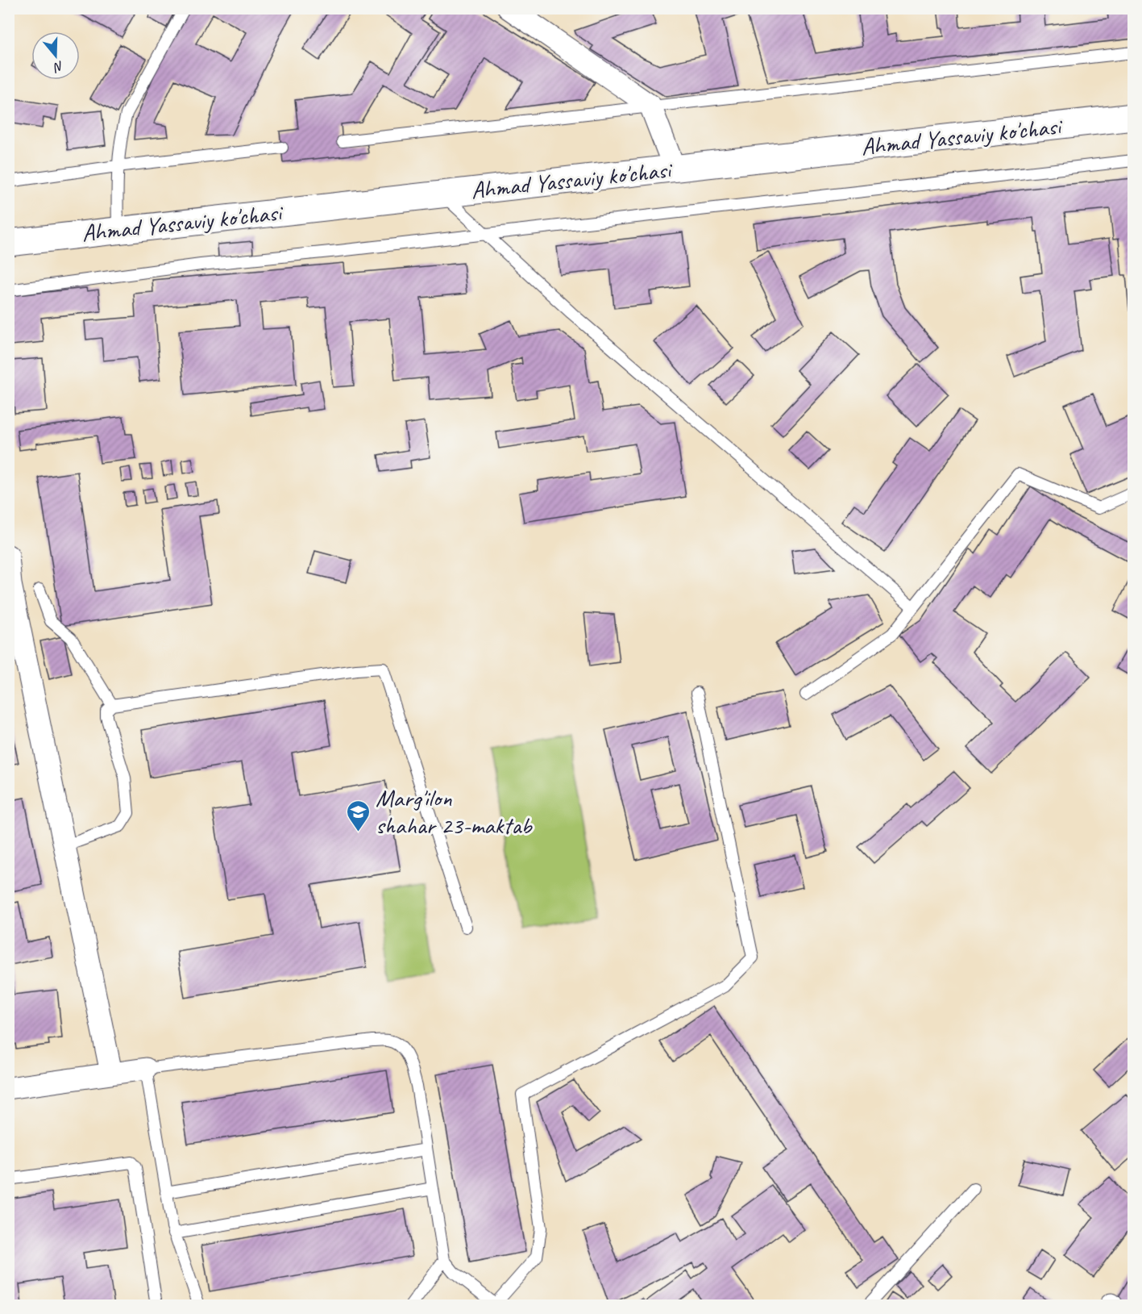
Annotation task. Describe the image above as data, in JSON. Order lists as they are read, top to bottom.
{
  "streets": {
    "main road": ["Ahmad Yassaviy ko'chasi"]
  },
  "places": {
    "school or university": ["Marg'ilon shahar 23-maktab"]
  },
  "north": "bottom"
}
